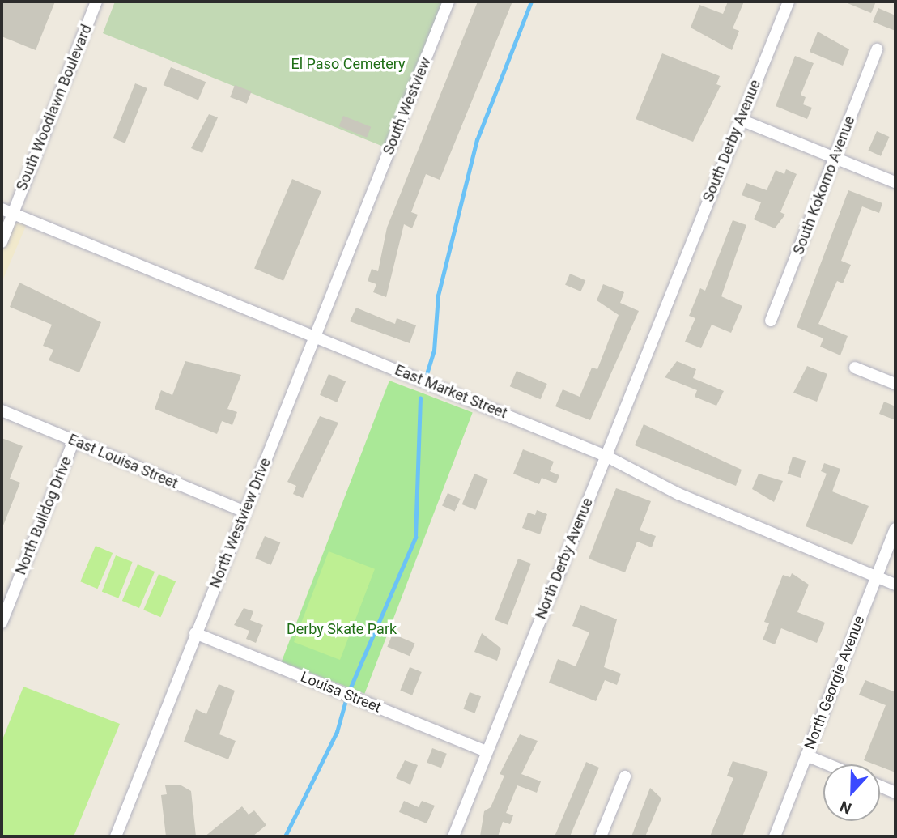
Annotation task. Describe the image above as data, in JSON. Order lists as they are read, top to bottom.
{
  "streets": {
    "street": [
      "South Westview",
      "South Woodlawn Boulevard",
      "South Derby Avenue",
      "South Kokomo Avenue",
      "East Market Street",
      "East Louisa Street",
      "North Bulldog Drive",
      "North Westview Drive",
      "North Derby Avenue",
      "North Georgie Avenue",
      "Louisa Street"
    ]
  },
  "crossings": [
    ["South Westview", "North Westview Drive"],
    ["South Woodlawn Boulevard", "East Market Street"],
    ["South Derby Avenue", "North Derby Avenue"],
    ["East Market Street", "North Westview Drive"],
    ["East Market Street", "North Derby Avenue"],
    ["East Market Street", "North Georgie Avenue"],
    ["East Louisa Street", "North Bulldog Drive"],
    ["East Louisa Street", "North Westview Drive"],
    ["North Westview Drive", "Louisa Street"],
    ["North Derby Avenue", "Louisa Street"]
  ],
  "parks": ["El Paso Cemetery", "Derby Skate Park"],
  "north": "bottom"
}
